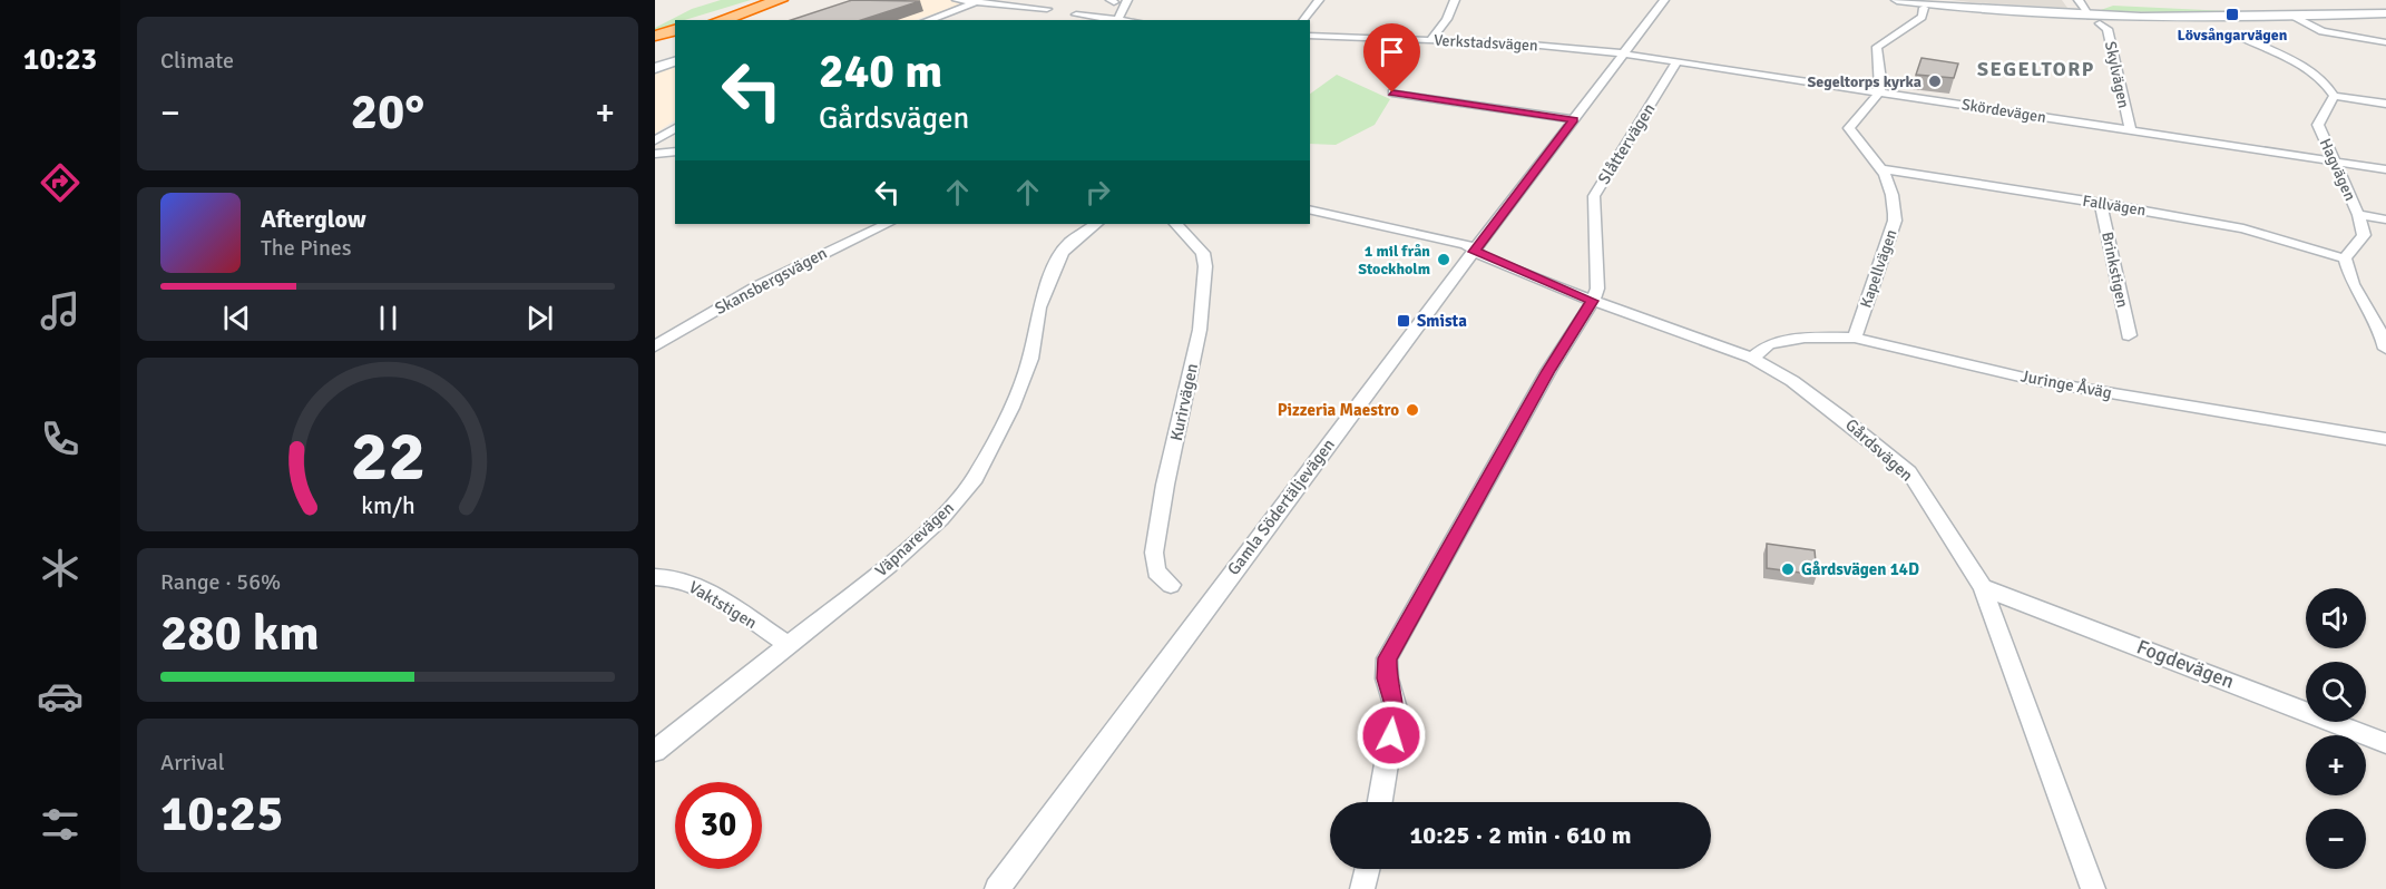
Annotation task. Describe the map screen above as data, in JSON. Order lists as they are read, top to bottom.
{
  "streets": {
    "street": [
      "Verkstadsvägen",
      "Skylvägen",
      "Skördevägen",
      "Slåttervägen",
      "Hagvägen",
      "Fallvägen",
      "Kapellvägen",
      "Brinkstigen",
      "Skansbergsvägen",
      "Juringe Åväg",
      "Kurirvägen",
      "Gårdsvägen",
      "Gamla Södertäljevägen",
      "Väpnarevägen",
      "Vaktstigen",
      "Fogdevägen"
    ]
  },
  "crossings": [
    ["Verkstadsvägen", "Skördevägen"],
    ["Verkstadsvägen", "Gamla Södertäljevägen"],
    ["Skylvägen", "Skördevägen"],
    ["Skördevägen", "Slåttervägen"],
    ["Skördevägen", "Hagvägen"],
    ["Skördevägen", "Kapellvägen"],
    ["Skördevägen", "Gamla Södertäljevägen"],
    ["Slåttervägen", "Gårdsvägen"],
    ["Hagvägen", "Fallvägen"],
    ["Fallvägen", "Kapellvägen"],
    ["Fallvägen", "Brinkstigen"],
    ["Kapellvägen", "Juringe Åväg"],
    ["Juringe Åväg", "Gårdsvägen"],
    ["Gårdsvägen", "Gamla Södertäljevägen"],
    ["Gårdsvägen", "Fogdevägen"],
    ["Väpnarevägen", "Vaktstigen"]
  ],
  "districts": ["SEGELTORP"],
  "places": {
    "transit": ["Lövsångarvägen", "Smista"],
    "other": [
      "Segeltorps kyrka",
      "1 mil från Stockholm",
      "Pizzeria Maestro",
      "Gårdsvägen 14D"
    ]
  },
  "page": {
    "tabs": "10:23",
    "tile": [
      "Climate",
      ["Range · 56%", "280 km"],
      ["Arrival", "10:25"]
    ],
    "turn": ["240 m", "Gårdsvägen"],
    "heat": ["−", "20°", "+"],
    "song": ["Afterglow", "The Pines"],
    "map_buttons": ["+", "−"],
    "limit": "30",
    "trip": "10:25 · 2 min · 610 m",
    "gauge": ["22", "km/h"]
  }
}
